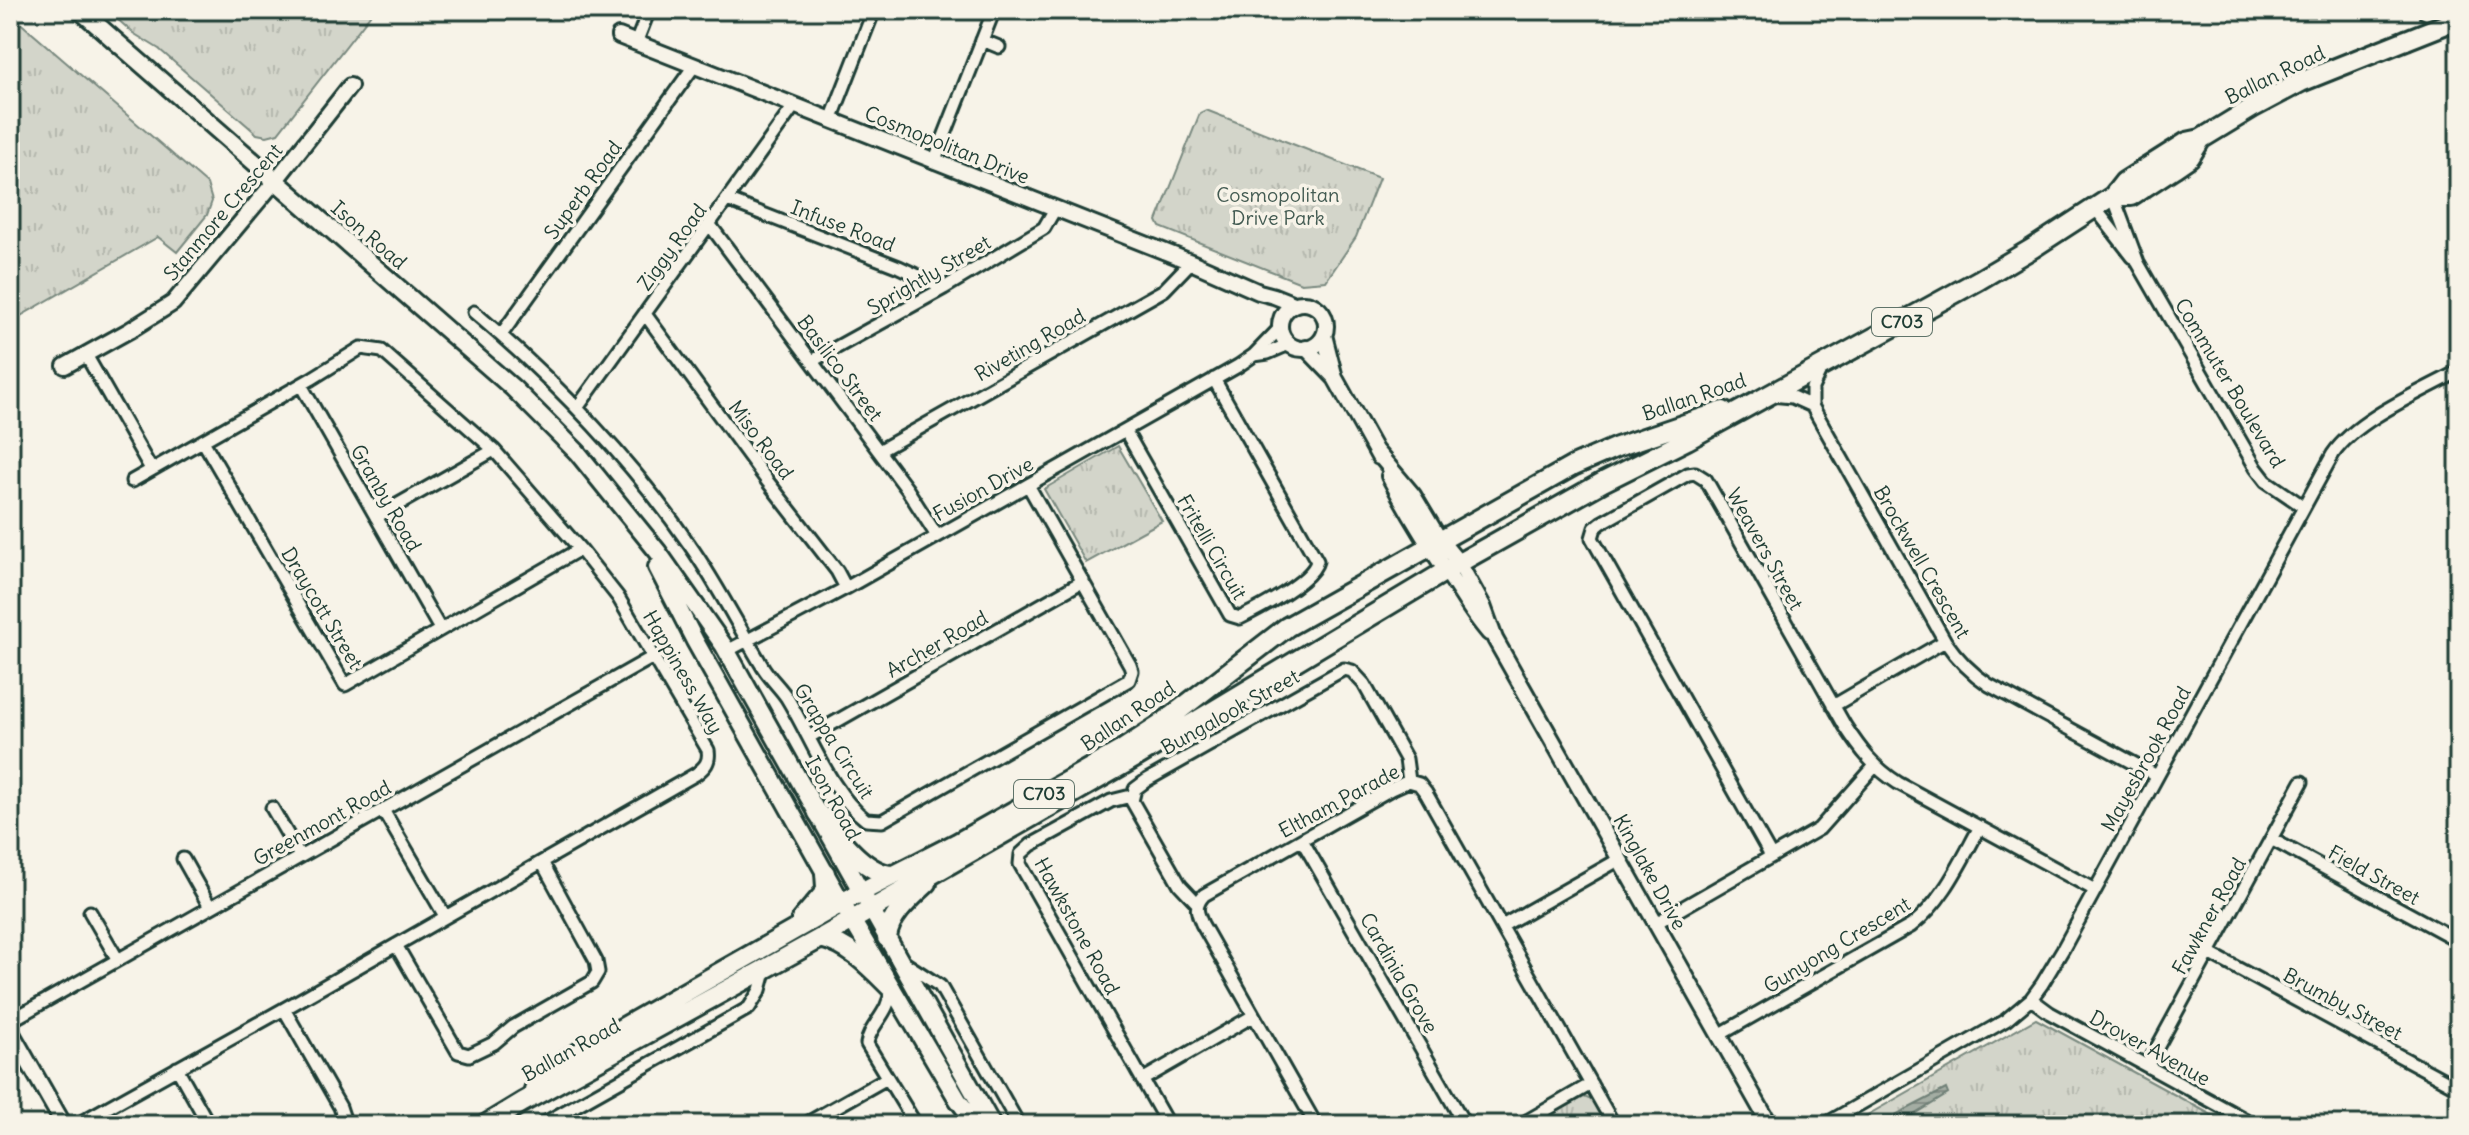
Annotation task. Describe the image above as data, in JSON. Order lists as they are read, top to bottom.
{
  "streets": {
    "main road": ["Ballan Road", "Ison Road", "C703"],
    "street": [
      "Cosmopolitan Drive",
      "Superb Road",
      "Stanmore Crescent",
      "Infuse Road",
      "Ziggy Road",
      "Sprightly Street",
      "Riveting Road",
      "Basilico Street",
      "Commuter Boulevard",
      "Miso Road",
      "Fusion Drive",
      "Granby Road",
      "Fritelli Circuit",
      "Weavers Street",
      "Brockwell Crescent",
      "Draycott Street",
      "Archer Road",
      "Happiness Way",
      "Bungalook Street",
      "Grappa Circuit",
      "Mayesbrook Road",
      "Eltham Parade",
      "Greenmont Road",
      "Kinglake Drive",
      "Field Street",
      "Fawkner Road",
      "Hawkstone Road",
      "Gunyong Crescent",
      "Cardinia Grove",
      "Brumby Street",
      "Drover Avenue"
    ]
  },
  "crossings": [
    ["Ballan Road", "Ison Road"],
    ["Ballan Road", "Commuter Boulevard"],
    ["Ballan Road", "Kinglake Drive"],
    ["Cosmopolitan Drive", "Superb Road"],
    ["Cosmopolitan Drive", "Ziggy Road"],
    ["Cosmopolitan Drive", "Sprightly Street"],
    ["Cosmopolitan Drive", "Riveting Road"],
    ["Cosmopolitan Drive", "Fusion Drive"],
    ["Superb Road", "Grappa Circuit"],
    ["Stanmore Crescent", "Ison Road"],
    ["Infuse Road", "Ziggy Road"],
    ["Infuse Road", "Sprightly Street"],
    ["Ison Road", "Fusion Drive"],
    ["Ziggy Road", "Basilico Street"],
    ["Ziggy Road", "Miso Road"],
    ["Ziggy Road", "Grappa Circuit"],
    ["Sprightly Street", "Basilico Street"],
    ["Riveting Road", "Basilico Street"],
    ["Basilico Street", "Fusion Drive"],
    ["Commuter Boulevard", "Mayesbrook Road"],
    ["Miso Road", "Fusion Drive"],
    ["Fusion Drive", "Fritelli Circuit"],
    ["Fusion Drive", "Grappa Circuit"],
    ["Granby Road", "Draycott Street"],
    ["Granby Road", "Happiness Way"],
    ["Weavers Street", "Mayesbrook Road"],
    ["Weavers Street", "Gunyong Crescent"],
    ["Brockwell Crescent", "Mayesbrook Road"],
    ["Draycott Street", "Happiness Way"],
    ["Archer Road", "Grappa Circuit"],
    ["Happiness Way", "Greenmont Road"],
    ["Bungalook Street", "Eltham Parade"],
    ["Bungalook Street", "Hawkstone Road"],
    ["Mayesbrook Road", "Drover Avenue"],
    ["Eltham Parade", "Cardinia Grove"],
    ["Kinglake Drive", "Gunyong Crescent"],
    ["Field Street", "Fawkner Road"],
    ["Fawkner Road", "Brumby Street"],
    ["Fawkner Road", "Drover Avenue"]
  ],
  "parks": ["Cosmopolitan Drive Park"]
}
